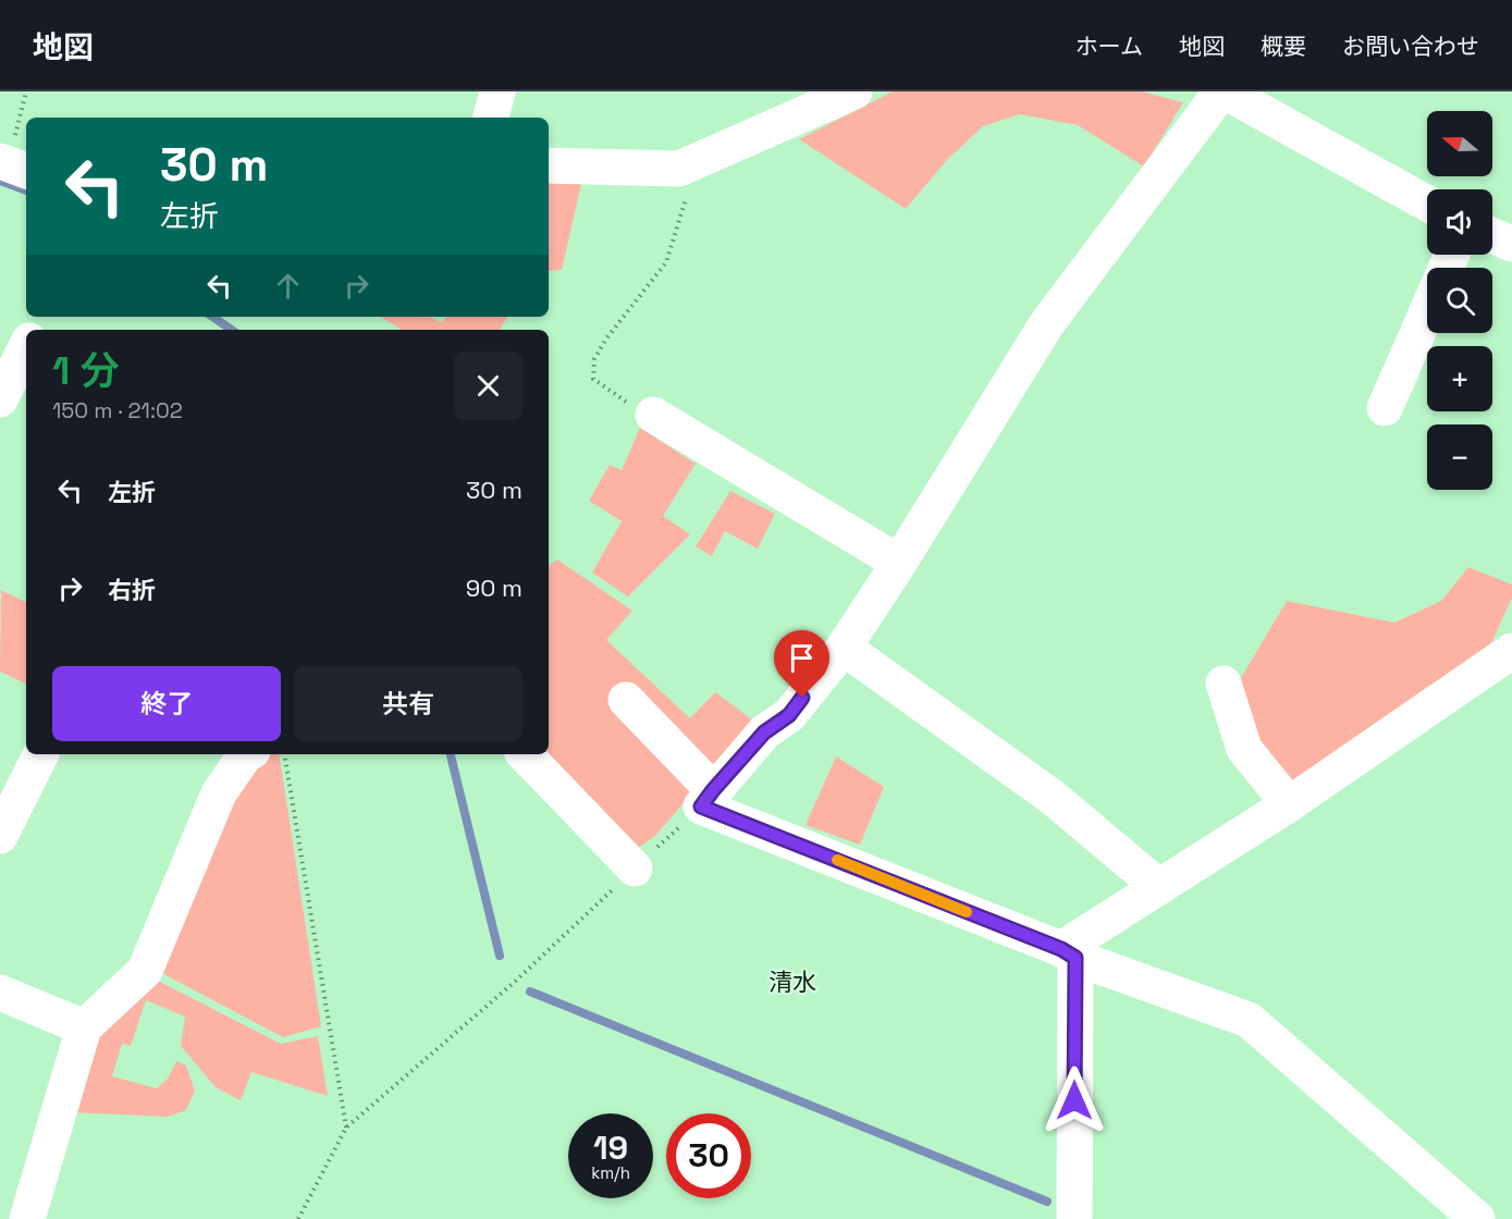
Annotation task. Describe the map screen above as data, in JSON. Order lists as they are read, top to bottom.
{
  "districts": ["清水"],
  "north": "left",
  "page": {
    "header": "地図",
    "nav": [
      "ホーム",
      "地図",
      "概要",
      "お問い合わせ"
    ],
    "map_buttons": ["+", "−"],
    "turn": ["30 m", "左折"],
    "heading": ["1 分", "150 m · 21:02"],
    "list": [
      {
        "name": "左折",
        "value": "30 m"
      },
      {
        "name": "右折",
        "value": "90 m"
      }
    ],
    "buttons": ["終了", "共有"],
    "speed": "19 km/h",
    "limit": "30"
  }
}
